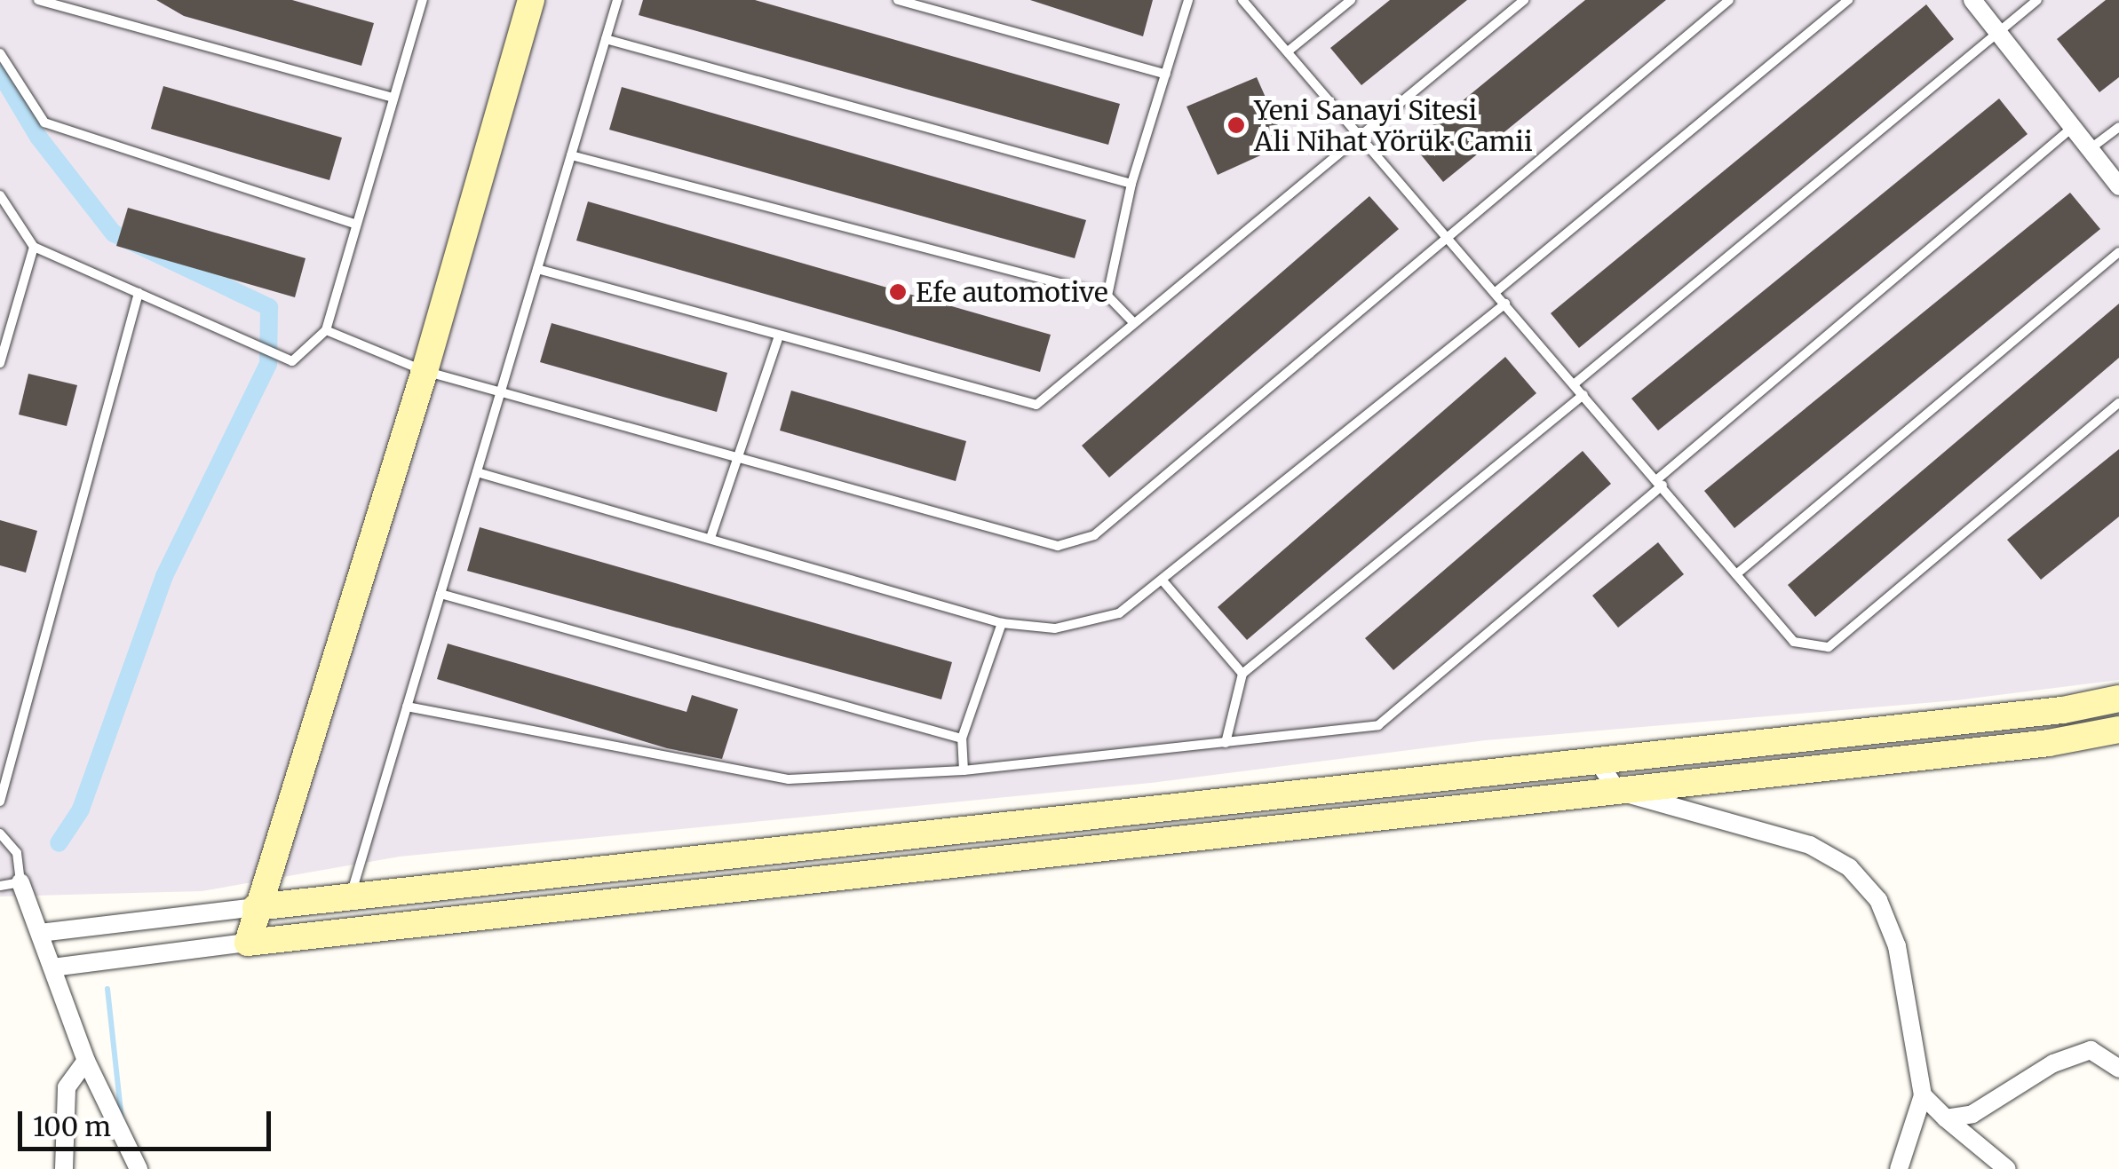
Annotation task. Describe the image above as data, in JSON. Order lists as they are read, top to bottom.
{
  "places": ["Yeni Sanayi Sitesi Ali Nihat Yörük Camii", "Efe automotive"],
  "scale_bar": "100 m"
}
